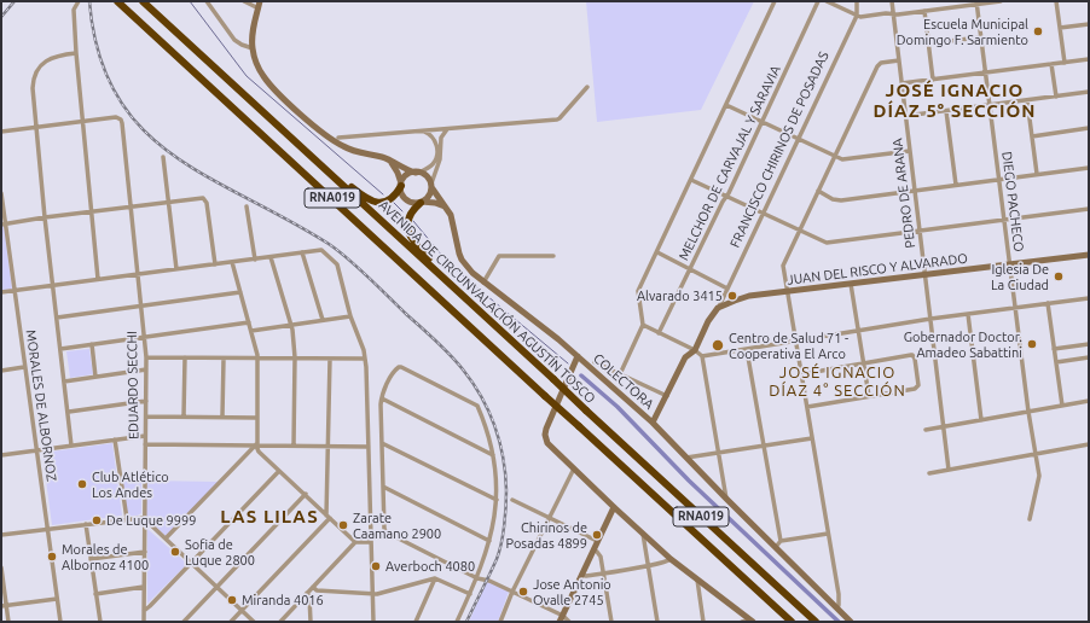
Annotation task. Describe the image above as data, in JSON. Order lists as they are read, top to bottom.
{
  "streets": {
    "highway": ["RNA019", "AVENIDA DE CIRCUNVALACIÓN AGUSTÍN TOSCO"],
    "main road": ["JUAN DEL RISCO Y ALVARADO", "COLECTORA"],
    "street": [
      "FRANCISCO CHIRINOS DE POSADAS",
      "MELCHOR DE CARVAJAL Y SARAVIA",
      "PEDRO DE ARANA",
      "DIEGO PACHECO",
      "EDUARDO SECCHI",
      "MORALES DE ALBORNOZ"
    ]
  },
  "crossings": [
    ["FRANCISCO CHIRINOS DE POSADAS", "JUAN DEL RISCO Y ALVARADO"],
    ["PEDRO DE ARANA", "JUAN DEL RISCO Y ALVARADO"],
    ["DIEGO PACHECO", "JUAN DEL RISCO Y ALVARADO"]
  ],
  "districts": ["JOSÉ IGNACIO DÍAZ 5° SECCIÓN", "JOSÉ IGNACIO DÍAZ 4° SECCIÓN", "LAS LILAS"],
  "places": [
    "Escuela Municipal Domingo F. Sarmiento",
    "Iglesia De La Ciudad",
    "Alvarado 3415",
    "Gobernador Doctor. Amadeo Sabattini",
    "Centro de Salud 71 - Cooperativa El Arco",
    "Club Atlético Los Andes",
    "De Luque 9999",
    "Zarate Caamano 2900",
    "Chirinos de Posadas 4899",
    "Sofia de Luque 2800",
    "Morales de Albornoz 4100",
    "Averboch 4080",
    "Jose Antonio Ovalle 2745",
    "Miranda 4016"
  ]
}
